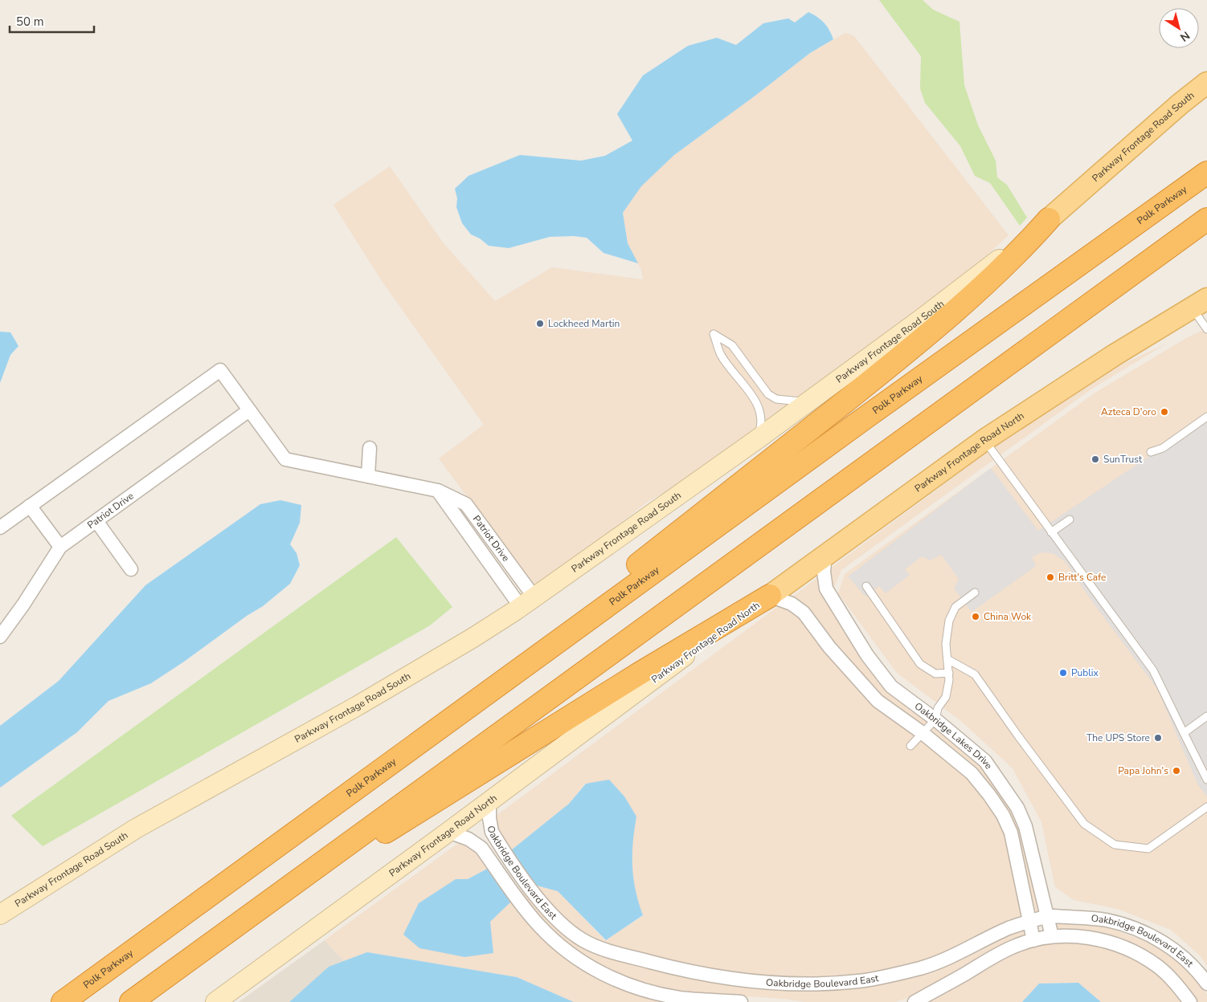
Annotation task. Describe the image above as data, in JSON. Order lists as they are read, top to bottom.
{
  "streets": {
    "highway": ["Polk Parkway"],
    "main road": ["Parkway Frontage Road South", "Parkway Frontage Road North"],
    "street": ["Patriot Drive", "Oakbridge Lakes Drive", "Oakbridge Boulevard East"]
  },
  "crossings": [
    ["Parkway Frontage Road South", "Patriot Drive"],
    ["Parkway Frontage Road North", "Oakbridge Lakes Drive"],
    ["Parkway Frontage Road North", "Oakbridge Boulevard East"],
    ["Oakbridge Lakes Drive", "Oakbridge Boulevard East"]
  ],
  "places": [
    "Lockheed Martin",
    "Azteca D'oro",
    "SunTrust",
    "Britt's Cafe",
    "China Wok",
    "Publix",
    "The UPS Store",
    "Papa John's"
  ],
  "scale_bar": "50 m",
  "north": "bottom right"
}
